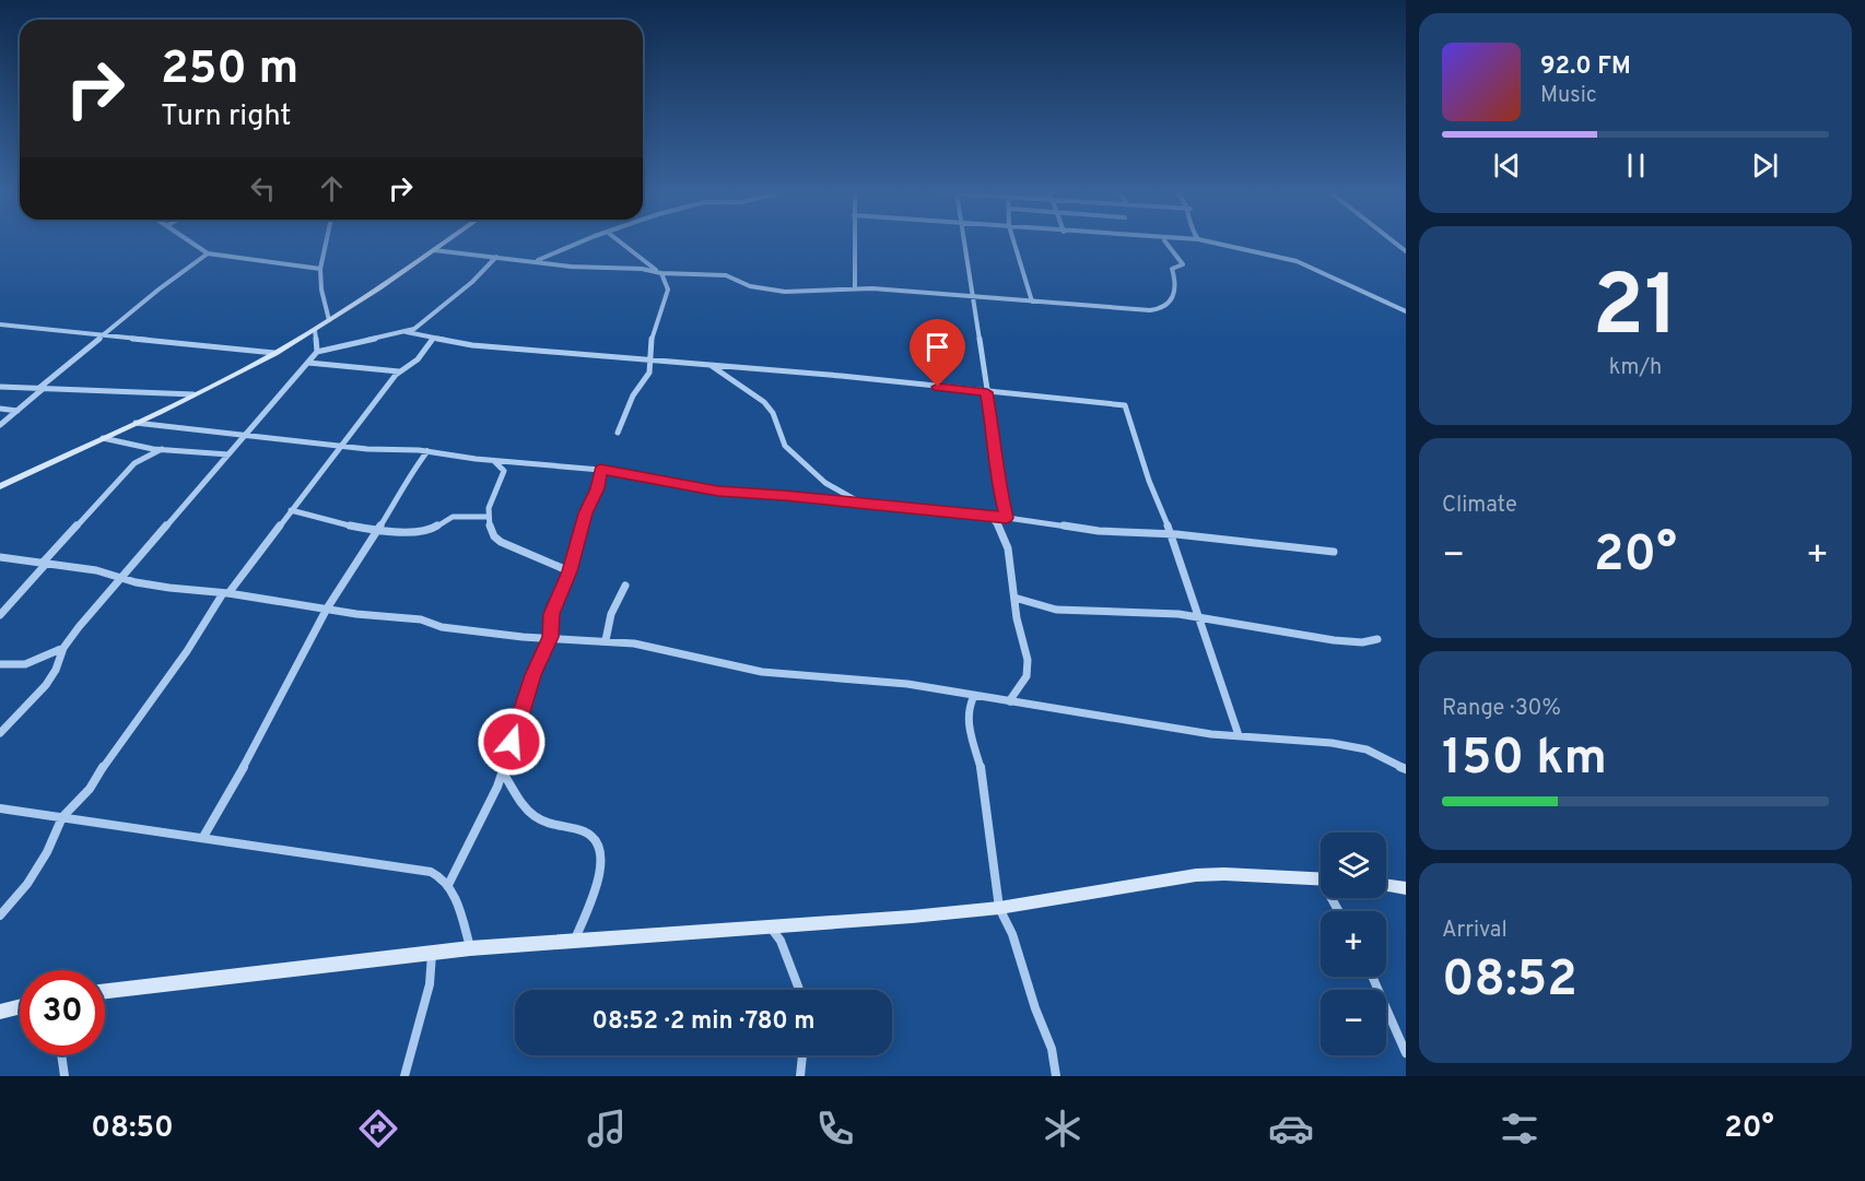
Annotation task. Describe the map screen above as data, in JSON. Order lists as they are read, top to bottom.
{
  "page": {
    "turn": ["250 m", "Turn right"],
    "song": ["92.0 FM", "Music"],
    "tile": [
      ["21", "km/h"],
      "Climate",
      ["Range · 30%", "150 km"],
      ["Arrival", "08:52"]
    ],
    "heat": ["−", "20°", "+"],
    "map_buttons": ["+", "−"],
    "limit": "30",
    "trip": "08:52 · 2 min · 780 m",
    "tabs": ["08:50", "20°"]
  }
}
